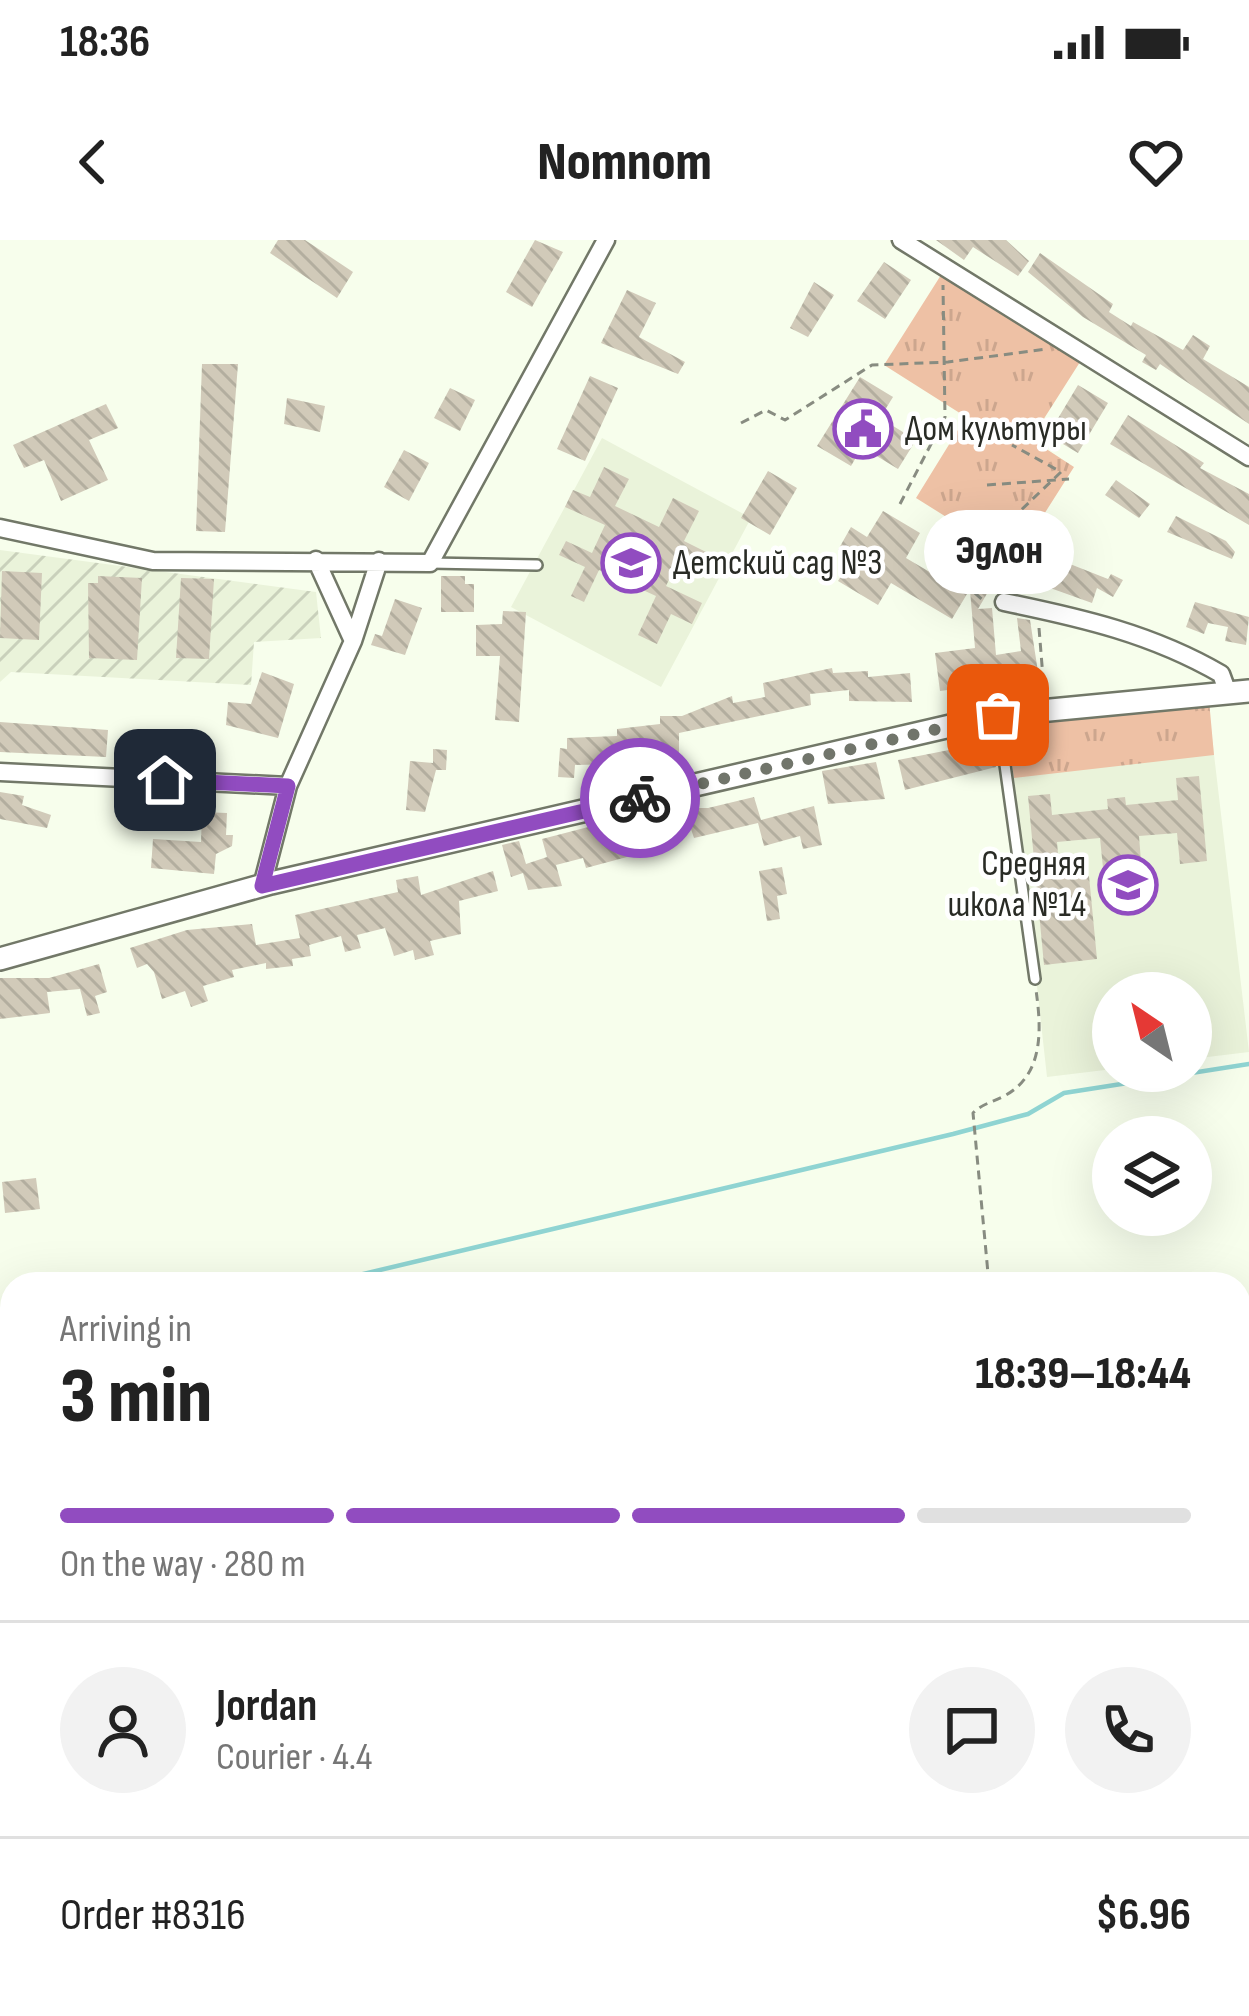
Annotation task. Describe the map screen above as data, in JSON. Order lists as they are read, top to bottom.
{
  "places": {
    "public building": ["Дом культуры"],
    "school or university": ["Детский сад №3", "Средняя школа №14"],
    "other": ["Эдлон"]
  },
  "north": "top left",
  "page": {
    "status": "18:36",
    "header": "Nomnom",
    "bubble": "Эдлон",
    "heading": ["3 min", "Arriving in", "18:39–18:44"],
    "panel": [
      "Jordan",
      "Courier · 4.4",
      "Order #8316",
      "$6.96"
    ],
    "bar": "On the way · 280 m"
  }
}
